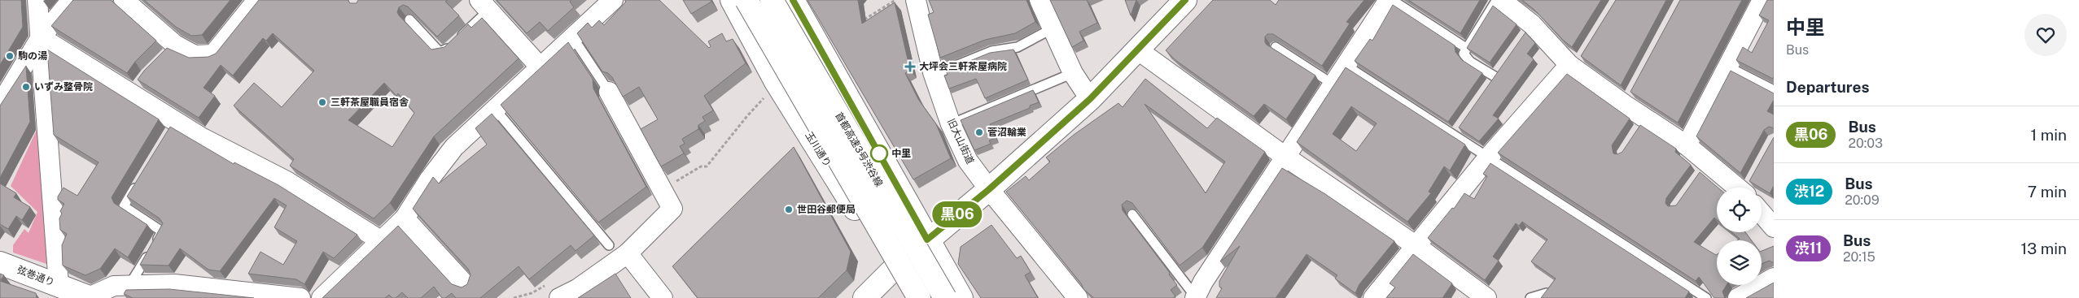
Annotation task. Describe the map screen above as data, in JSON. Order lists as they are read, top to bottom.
{
  "streets": {
    "main road": ["玉川通り", "首都高速3号渋谷線", "弦巻通り"],
    "street": ["旧大山街道"]
  },
  "places": {
    "other": [
      "駒の湯",
      "いずみ整骨院",
      "三軒茶屋職員宿舎",
      "菅沼輪業",
      "中里",
      "世田谷郵便局"
    ],
    "health": ["大坪会三軒茶屋病院"]
  },
  "lines": ["bus line 黒06"],
  "page": {
    "on_map": "黒06",
    "heading": [
      ["中里", "Bus"],
      "Departures"
    ],
    "list": [
      {
        "mark": "黒06",
        "name": "Bus",
        "note": "20:03",
        "value": "1 min"
      },
      {
        "mark": "渋12",
        "name": "Bus",
        "note": "20:09",
        "value": "7 min"
      },
      {
        "mark": "渋11",
        "name": "Bus",
        "note": "20:15",
        "value": "13 min"
      }
    ]
  }
}
